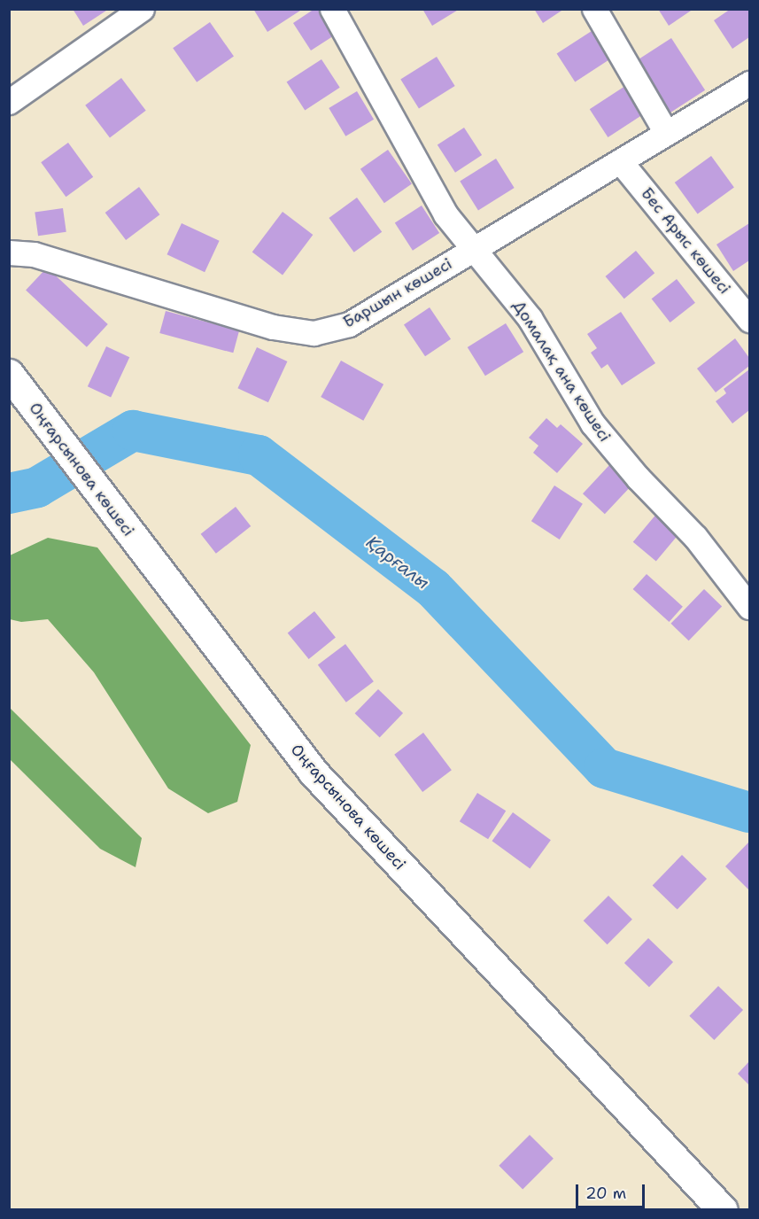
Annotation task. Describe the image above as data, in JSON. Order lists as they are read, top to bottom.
{
  "streets": {
    "main road": ["Оңғарсынова көшесі"],
    "street": ["Бес Арыс көшесі", "Баршын көшесі", "Домалақ ана көшесі"]
  },
  "crossings": [
    ["Бес Арыс көшесі", "Баршын көшесі"],
    ["Баршын көшесі", "Домалақ ана көшесі"]
  ],
  "water": ["Қарғалы"],
  "scale_bar": "20 m"
}
